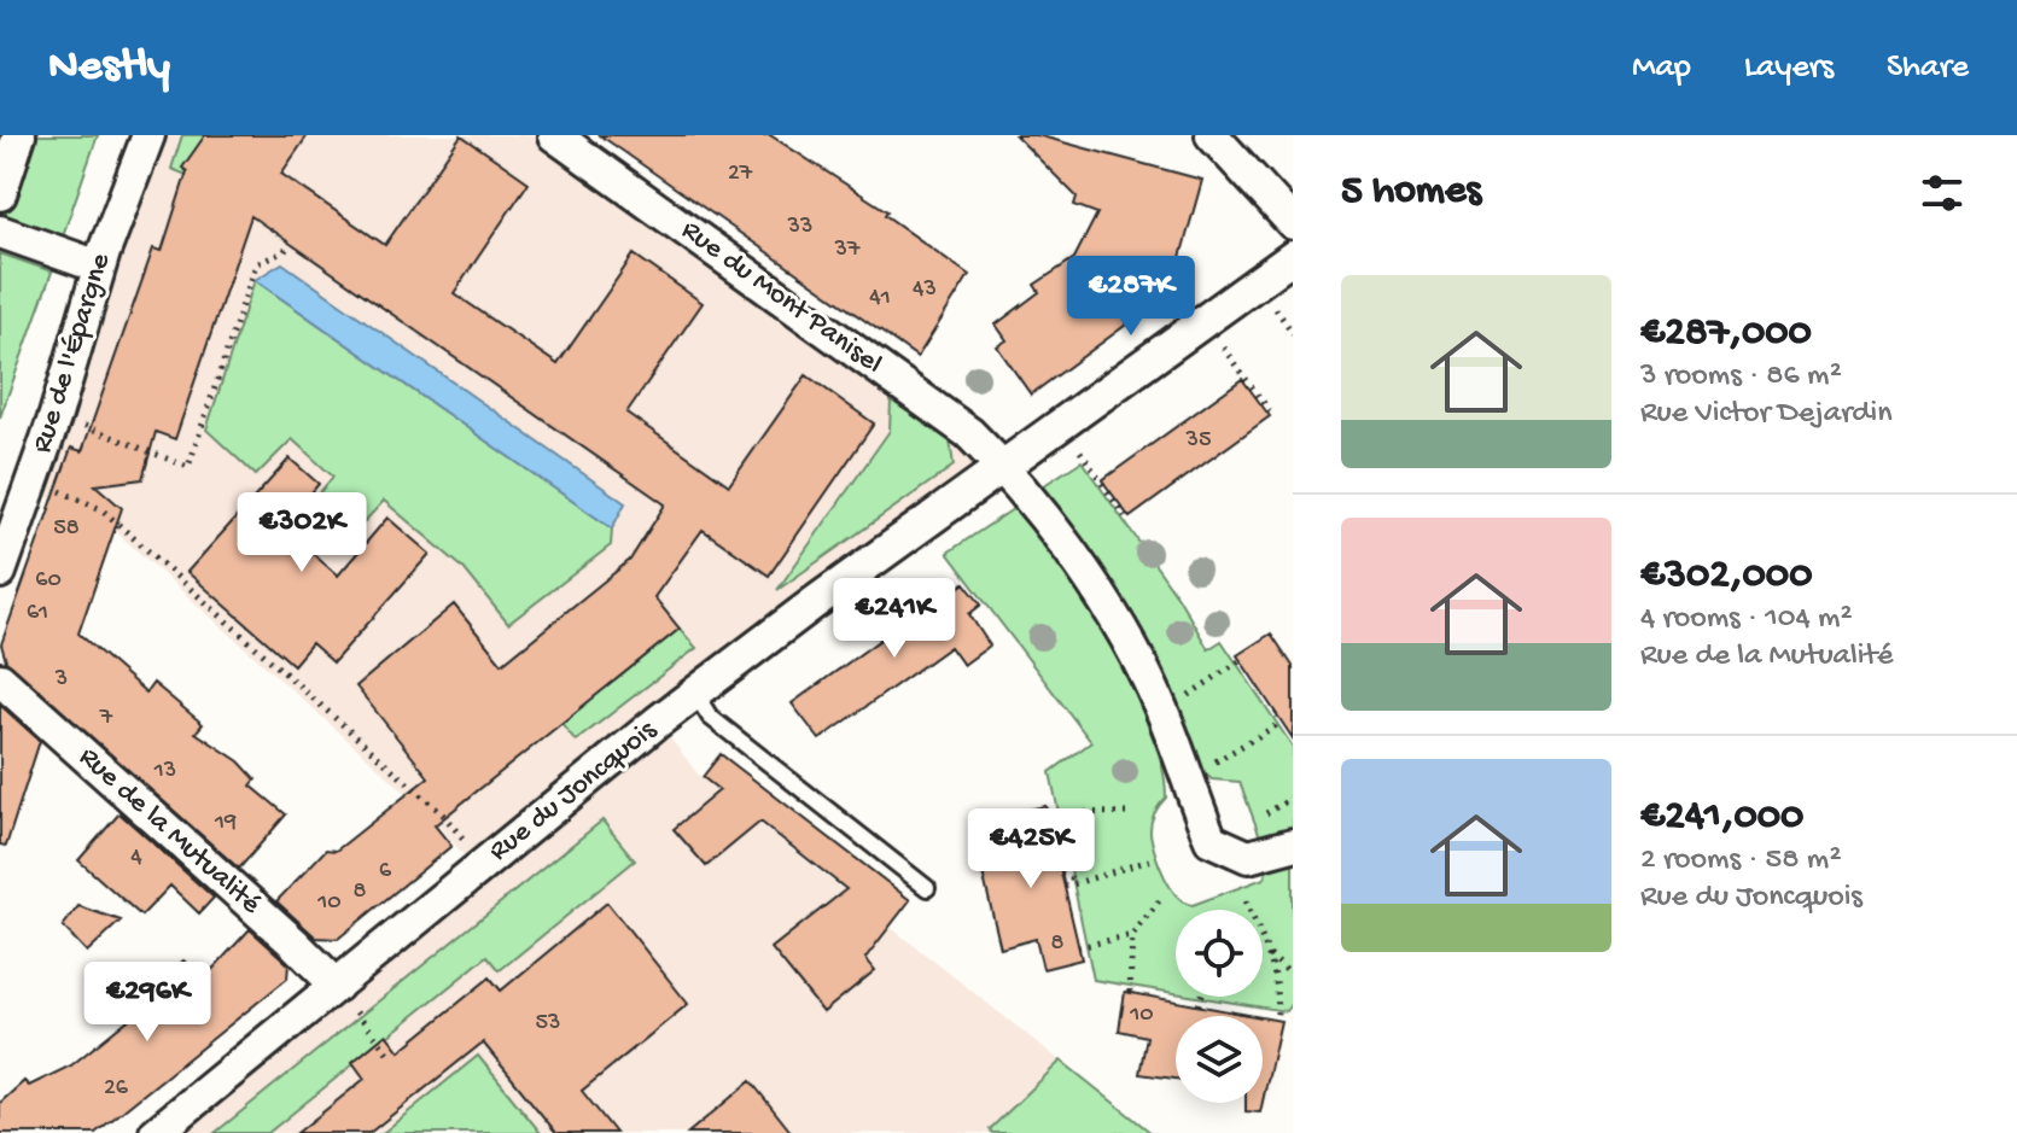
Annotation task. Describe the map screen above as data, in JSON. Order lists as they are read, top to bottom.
{
  "streets": {
    "street": [
      "Rue du Mont Panisel",
      "Rue de l'Épargne",
      "Rue du Joncquois",
      "Rue de la Mutualité"
    ]
  },
  "crossings": [
    ["Rue du Mont Panisel", "Rue du Joncquois"],
    ["Rue du Joncquois", "Rue de la Mutualité"]
  ],
  "house_numbers": [
    "27",
    "33",
    "37",
    "43",
    "41",
    "35",
    "58",
    "60",
    "61",
    "3",
    "7",
    "13",
    "19",
    "4",
    "6",
    "8",
    "10",
    "8",
    "10",
    "53",
    "26"
  ],
  "page": {
    "header": "Nestly",
    "nav": ["Map", "Layers", "Share"],
    "heading": "5 homes",
    "list": [
      {
        "name": "€287,000",
        "note": "3 rooms · 86 m² · Rue Victor Dejardin"
      },
      {
        "name": "€302,000",
        "note": "4 rooms · 104 m² · Rue de la Mutualité"
      },
      {
        "name": "€241,000",
        "note": "2 rooms · 58 m² · Rue du Joncquois"
      }
    ],
    "price": [
      "€287K",
      "€302K",
      "€241K",
      "€425K",
      "€296K"
    ]
  }
}
